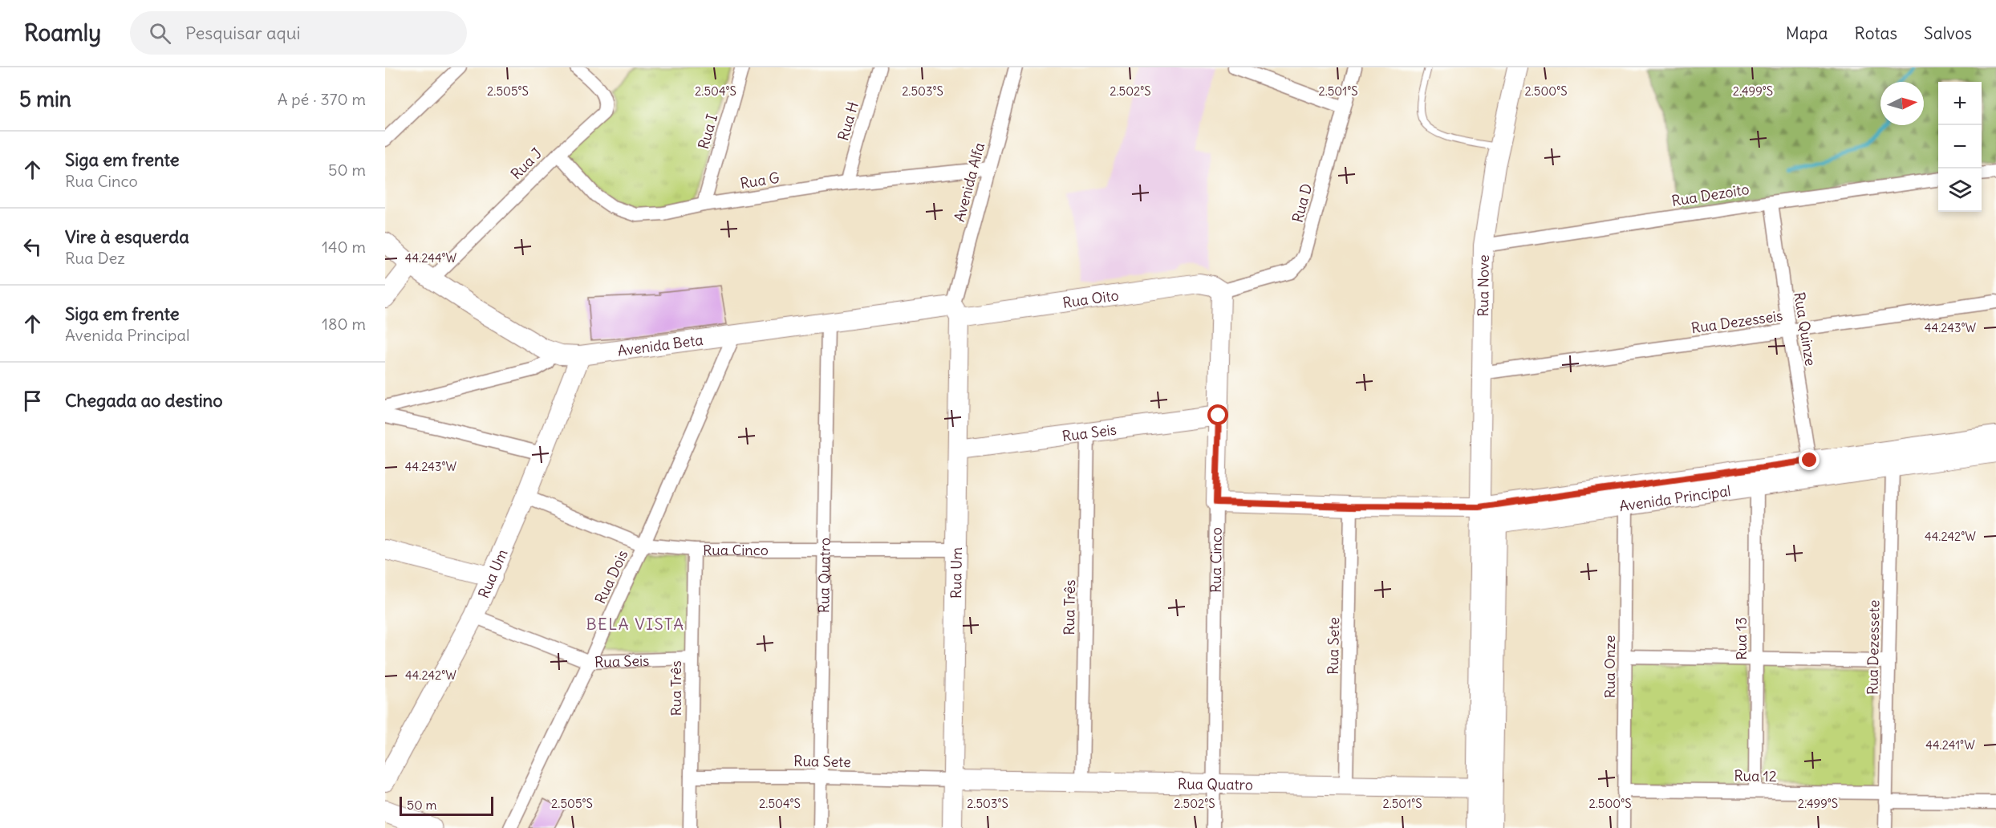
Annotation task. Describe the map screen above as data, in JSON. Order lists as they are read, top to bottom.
{
  "streets": {
    "street": [
      "Rua H",
      "Rua I",
      "Rua J",
      "Rua G",
      "Avenida Alfa",
      "Rua Dezoito",
      "Rua D",
      "Rua Nove",
      "Rua Oito",
      "Rua Dezesseis",
      "Rua Quinze",
      "Avenida Beta",
      "Rua Seis",
      "Avenida Principal",
      "Rua Cinco",
      "Rua Um",
      "Rua Quatro",
      "Rua Dois",
      "Rua Três",
      "Rua 13",
      "Rua Sete",
      "Rua Dezessete",
      "Rua Onze",
      "Rua 12"
    ]
  },
  "crossings": [
    ["Rua H", "Rua G"],
    ["Rua I", "Rua G"],
    ["Rua J", "Rua G"],
    ["Rua J", "Avenida Beta"],
    ["Rua G", "Avenida Alfa"],
    ["Avenida Alfa", "Rua Oito"],
    ["Avenida Alfa", "Avenida Beta"],
    ["Avenida Alfa", "Rua Um"],
    ["Rua Dezoito", "Rua Nove"],
    ["Rua Dezoito", "Rua Quinze"],
    ["Rua D", "Rua Oito"],
    ["Rua D", "Rua Cinco"],
    ["Rua Nove", "Rua Dezesseis"],
    ["Rua Nove", "Avenida Principal"],
    ["Rua Oito", "Avenida Beta"],
    ["Rua Oito", "Rua Cinco"],
    ["Rua Oito", "Rua Um"],
    ["Rua Dezesseis", "Rua Quinze"],
    ["Rua Quinze", "Avenida Principal"],
    ["Avenida Beta", "Rua Um"],
    ["Avenida Beta", "Rua Quatro"],
    ["Avenida Beta", "Rua Dois"],
    ["Rua Seis", "Rua Cinco"],
    ["Rua Seis", "Rua Um"],
    ["Rua Seis", "Rua Dois"],
    ["Rua Seis", "Rua Três"],
    ["Avenida Principal", "Rua Cinco"],
    ["Avenida Principal", "Rua 13"],
    ["Avenida Principal", "Rua Sete"],
    ["Avenida Principal", "Rua Dezessete"],
    ["Avenida Principal", "Rua Onze"],
    ["Rua Cinco", "Rua Um"],
    ["Rua Cinco", "Rua Quatro"],
    ["Rua Cinco", "Rua Dois"],
    ["Rua Cinco", "Rua Três"],
    ["Rua Um", "Rua Quatro"],
    ["Rua Um", "Rua Sete"],
    ["Rua Quatro", "Rua Três"],
    ["Rua Quatro", "Rua Sete"],
    ["Rua Três", "Rua Sete"],
    ["Rua 13", "Rua 12"],
    ["Rua Dezessete", "Rua 12"],
    ["Rua Onze", "Rua 12"]
  ],
  "districts": ["BELA VISTA"],
  "scale_bar": "50 m",
  "north": "right",
  "page": {
    "header": "Roamly",
    "search": "Pesquisar aqui",
    "nav": ["Mapa", "Rotas", "Salvos"],
    "heading": ["5 min", "A pé · 370 m"],
    "map_buttons": ["+", "−"],
    "list": [
      ["Siga em frente", "Rua Cinco", "50 m"],
      ["Vire à esquerda", "Rua Dez", "140 m"],
      ["Siga em frente", "Avenida Principal", "180 m"],
      "Chegada ao destino"
    ],
    "scale": "50 m"
  },
  "coordinates": [
    "2.505°S",
    "2.504°S",
    "2.503°S",
    "2.502°S",
    "2.501°S",
    "2.500°S",
    "2.499°S",
    "44.244°W",
    "44.243°W",
    "44.242°W",
    "44.241°W"
  ]
}
